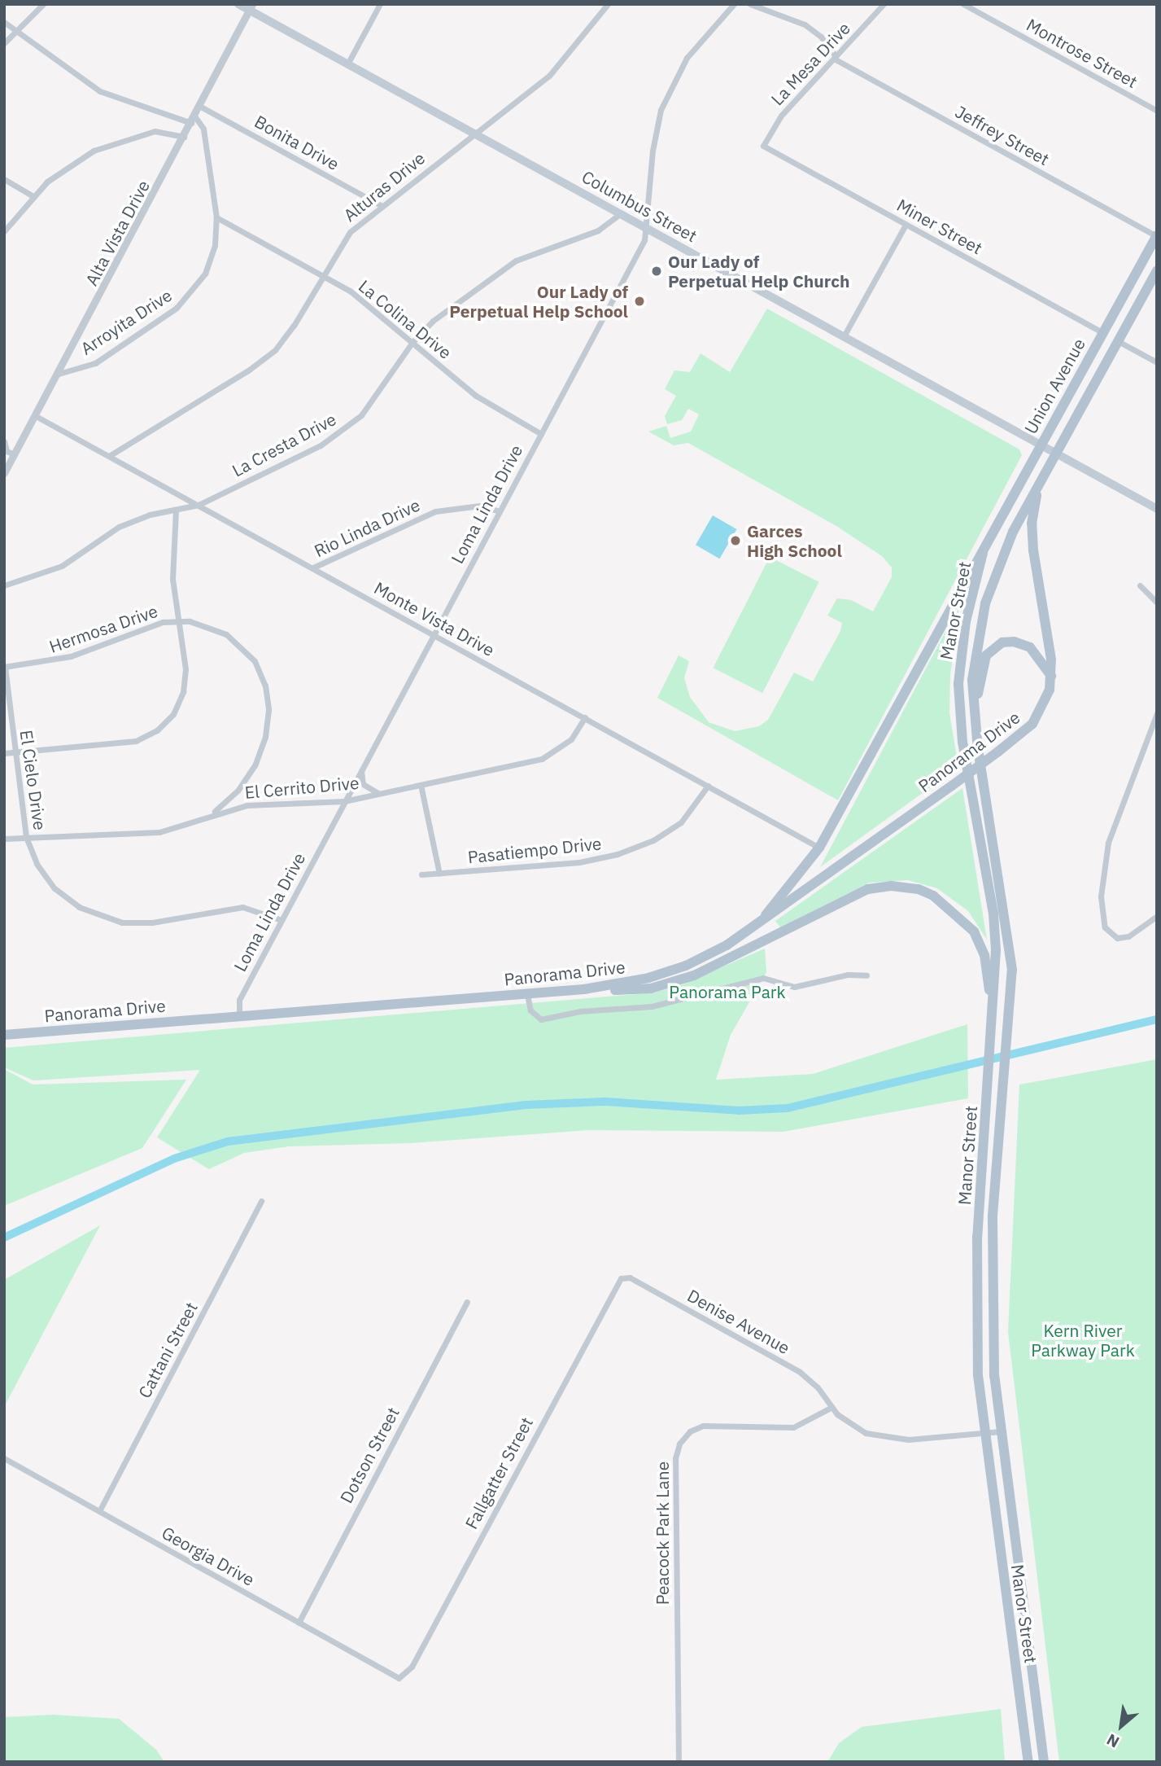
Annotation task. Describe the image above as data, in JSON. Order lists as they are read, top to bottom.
{
  "streets": {
    "main road": [
      "Columbus Street",
      "Union Avenue",
      "Manor Street",
      "Panorama Drive"
    ],
    "street": [
      "Montrose Street",
      "La Mesa Drive",
      "Jeffrey Street",
      "Bonita Drive",
      "Alturas Drive",
      "Miner Street",
      "Alta Vista Drive",
      "La Colina Drive",
      "Arroyita Drive",
      "La Cresta Drive",
      "Loma Linda Drive",
      "Rio Linda Drive",
      "Monte Vista Drive",
      "Hermosa Drive",
      "El Cielo Drive",
      "El Cerrito Drive",
      "Pasatiempo Drive",
      "Denise Avenue",
      "Cattani Street",
      "Dotson Street",
      "Fallgatter Street",
      "Peacock Park Lane",
      "Georgia Drive"
    ]
  },
  "crossings": [
    ["La Mesa Drive", "Jeffrey Street"],
    ["La Mesa Drive", "Miner Street"],
    ["Jeffrey Street", "Union Avenue"],
    ["Bonita Drive", "Alturas Drive"],
    ["Bonita Drive", "Alta Vista Drive"],
    ["Alturas Drive", "Columbus Street"],
    ["Alturas Drive", "La Colina Drive"],
    ["Alturas Drive", "Monte Vista Drive"],
    ["Columbus Street", "Alta Vista Drive"],
    ["Columbus Street", "Union Avenue"],
    ["Columbus Street", "La Cresta Drive"],
    ["Columbus Street", "Loma Linda Drive"],
    ["Miner Street", "Union Avenue"],
    ["Alta Vista Drive", "Arroyita Drive"],
    ["Alta Vista Drive", "Monte Vista Drive"],
    ["La Colina Drive", "Arroyita Drive"],
    ["La Colina Drive", "La Cresta Drive"],
    ["La Colina Drive", "Loma Linda Drive"],
    ["Union Avenue", "Manor Street"],
    ["La Cresta Drive", "Monte Vista Drive"],
    ["Loma Linda Drive", "Rio Linda Drive"],
    ["Loma Linda Drive", "Monte Vista Drive"],
    ["Loma Linda Drive", "Panorama Drive"],
    ["Loma Linda Drive", "El Cielo Drive"],
    ["Loma Linda Drive", "El Cerrito Drive"],
    ["Rio Linda Drive", "Monte Vista Drive"],
    ["Monte Vista Drive", "El Cerrito Drive"],
    ["Monte Vista Drive", "Pasatiempo Drive"],
    ["Hermosa Drive", "El Cielo Drive"],
    ["Hermosa Drive", "El Cerrito Drive"],
    ["El Cielo Drive", "El Cerrito Drive"],
    ["Denise Avenue", "Fallgatter Street"],
    ["Denise Avenue", "Peacock Park Lane"],
    ["Cattani Street", "Georgia Drive"],
    ["Dotson Street", "Georgia Drive"],
    ["Fallgatter Street", "Georgia Drive"]
  ],
  "parks": ["Panorama Park", "Kern River Parkway Park"],
  "places": ["Our Lady of Perpetual Help Church", "Our Lady of Perpetual Help School", "Garces High School"],
  "north": "bottom left"
}
